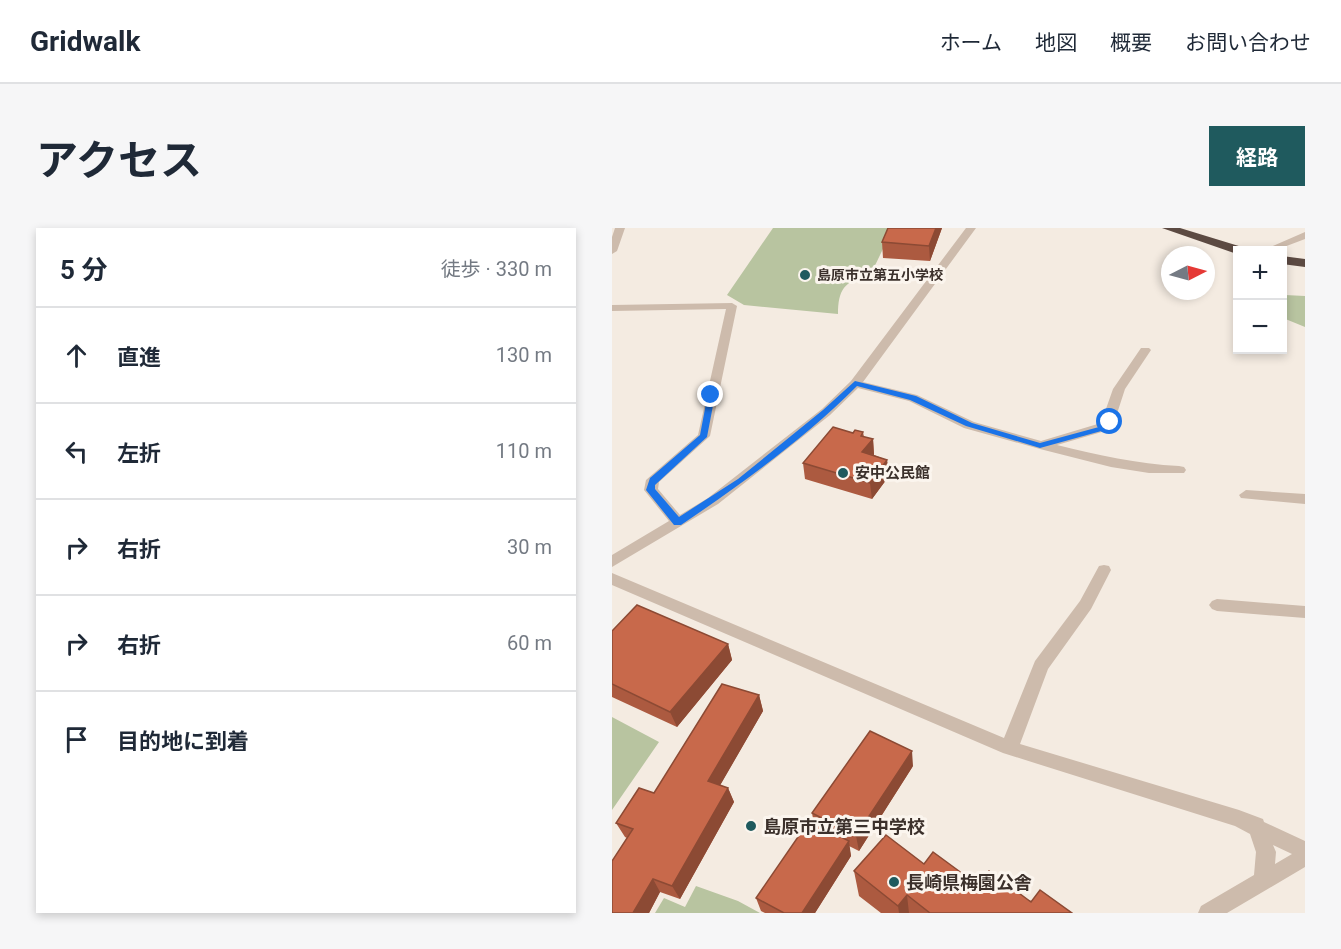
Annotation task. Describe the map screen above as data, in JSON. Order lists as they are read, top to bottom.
{
  "places": [
    "島原市立第五小学校",
    "安中公民館",
    "島原市立第三中学校",
    "長崎県梅園公舎"
  ],
  "north": "right",
  "page": {
    "header": "Gridwalk",
    "nav": [
      "ホーム",
      "地図",
      "概要",
      "お問い合わせ"
    ],
    "title": "アクセス",
    "buttons": "経路",
    "heading": ["5 分", "徒歩 · 330 m"],
    "map_buttons": ["+", "−"],
    "list": [
      ["直進", "130 m"],
      ["左折", "110 m"],
      ["右折", "30 m"],
      ["右折", "60 m"],
      "目的地に到着"
    ]
  }
}
